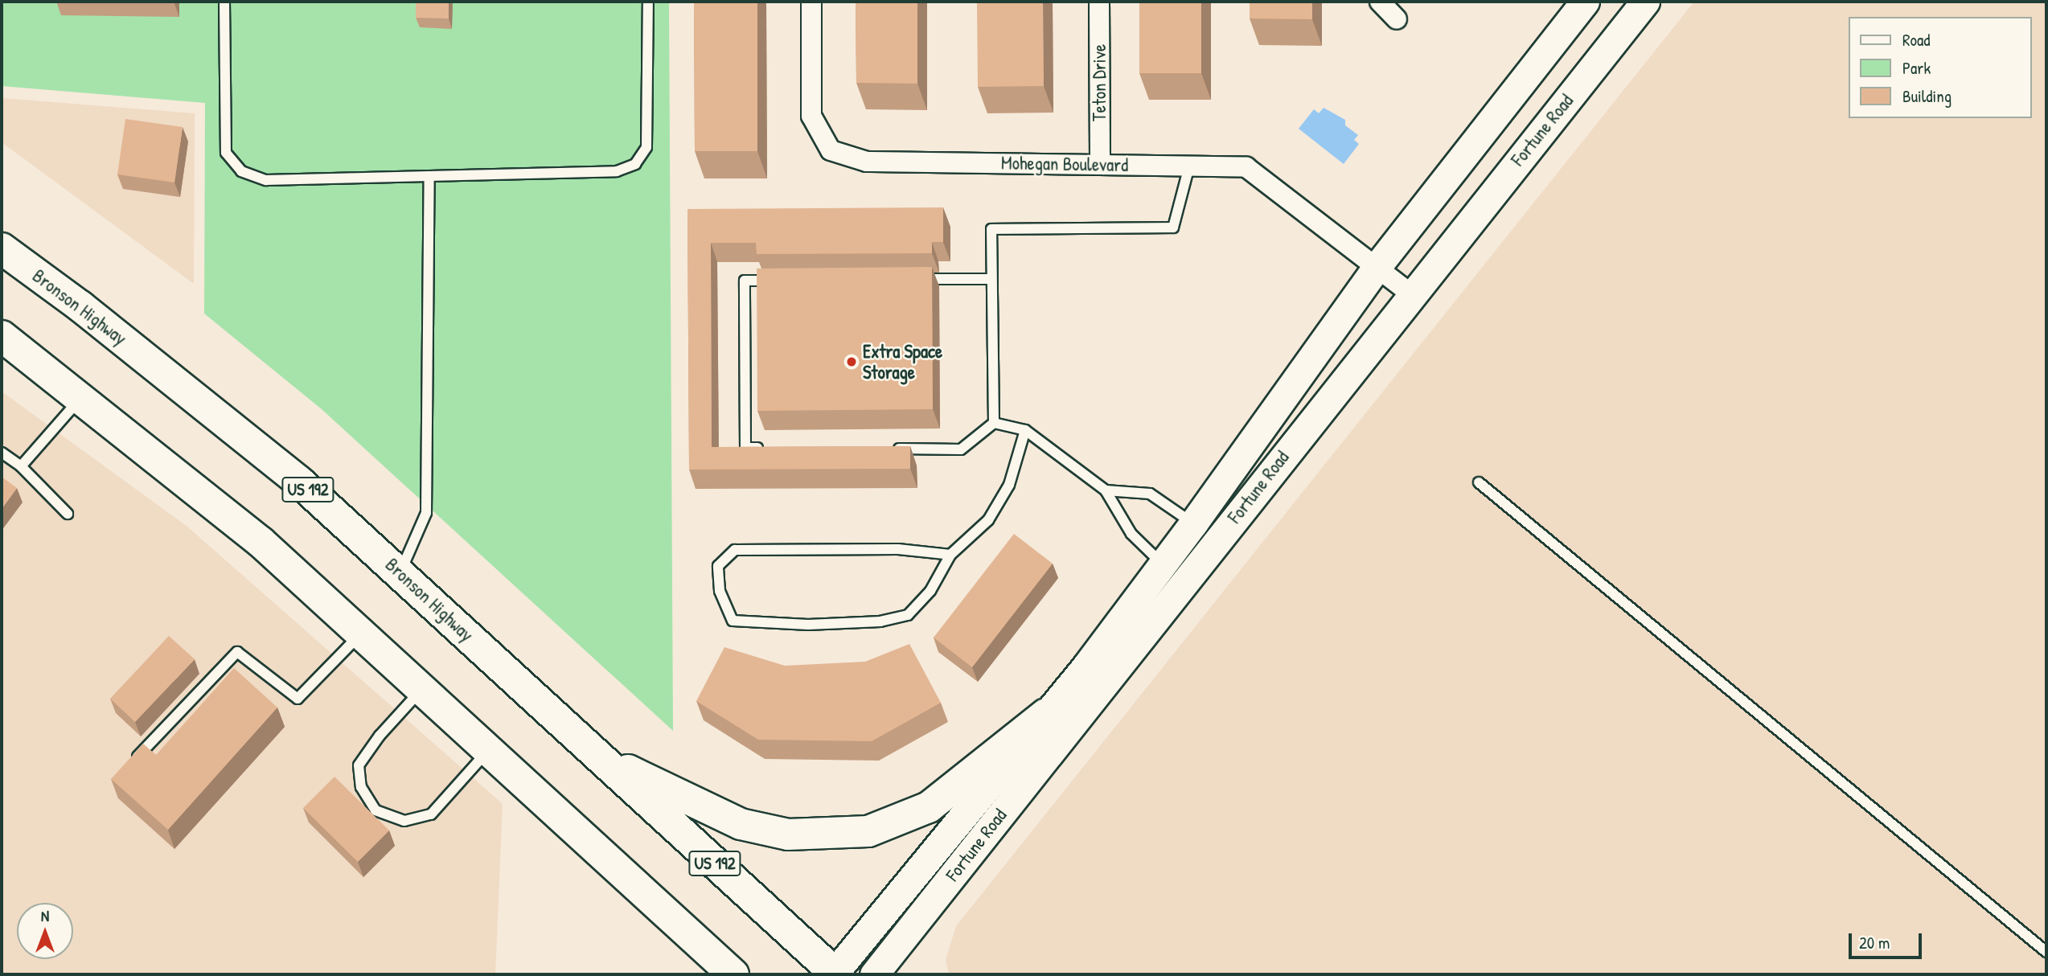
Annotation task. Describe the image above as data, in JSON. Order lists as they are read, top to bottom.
{
  "streets": {
    "highway": ["Bronson Highway", "US 192"],
    "main road": ["Fortune Road"],
    "street": ["Teton Drive", "Mohegan Boulevard"]
  },
  "crossings": [
    ["Teton Drive", "Mohegan Boulevard"],
    ["Fortune Road", "Mohegan Boulevard"],
    ["Fortune Road", "Bronson Highway"]
  ],
  "places": ["Extra Space Storage"],
  "legend": ["Road", "Park", "Building"],
  "scale_bar": "20 m",
  "north": "top"
}
